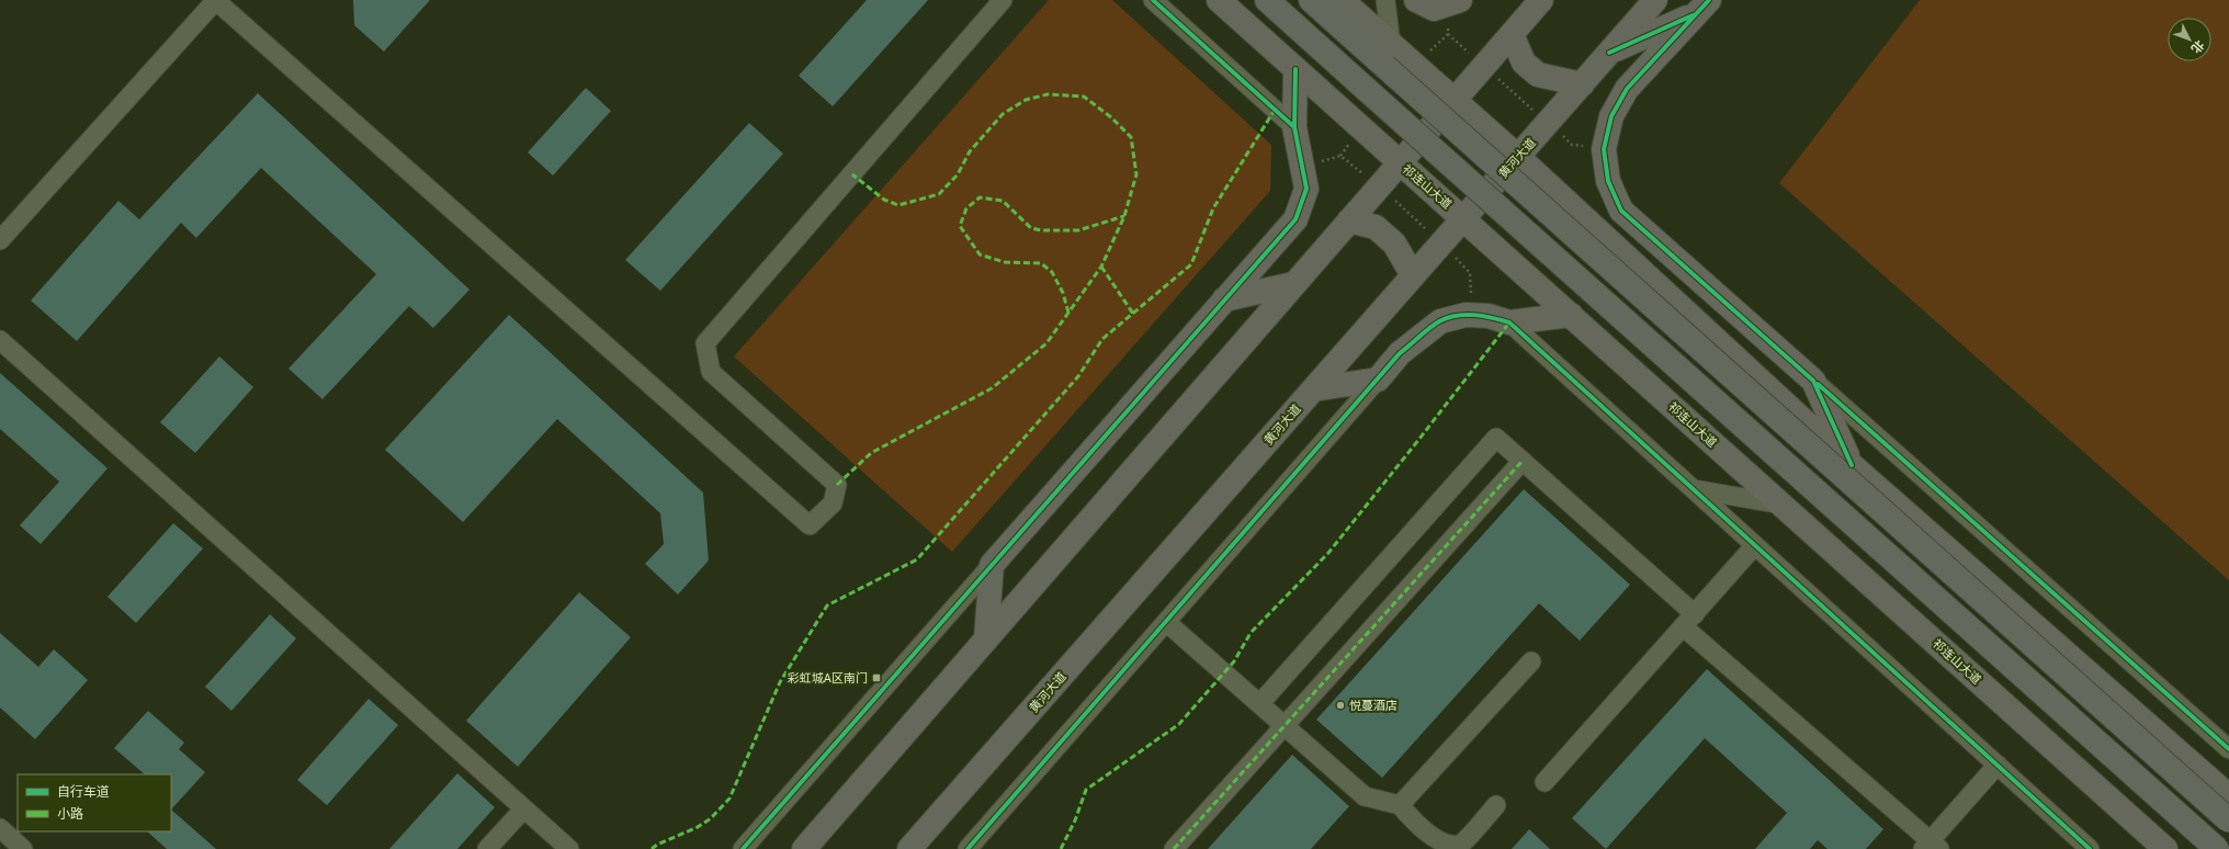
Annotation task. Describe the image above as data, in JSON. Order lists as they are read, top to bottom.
{
  "streets": {
    "main road": ["黄河大道", "祁连山大道"]
  },
  "crossings": [
    ["黄河大道", "祁连山大道"]
  ],
  "places": {
    "transit": ["彩虹城A区南门"],
    "other": ["悦蔓酒店"]
  },
  "legend": ["自行车道", "小路"],
  "north": "bottom right"
}
